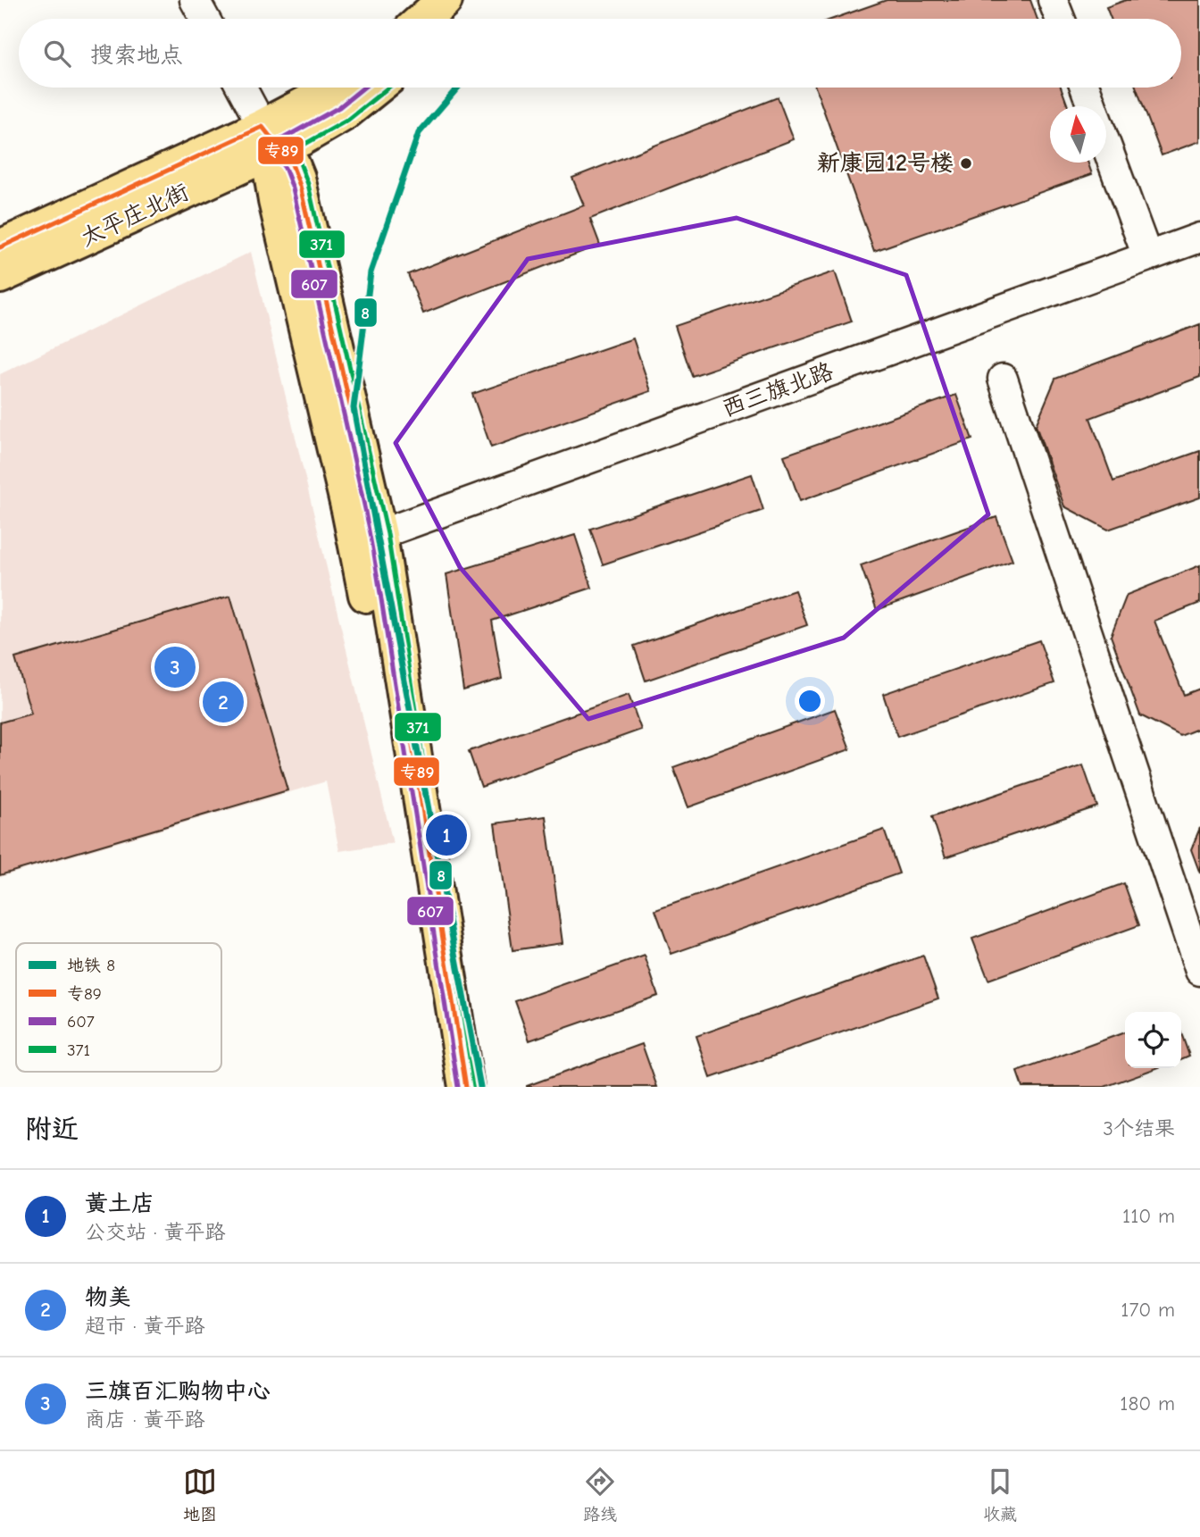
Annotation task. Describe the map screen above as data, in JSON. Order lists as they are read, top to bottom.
{
  "streets": {
    "main road": ["太平庄北街"],
    "street": ["西三旗北路"]
  },
  "places": ["新康园12号楼"],
  "lines": [
    "metro line 8",
    "transit line 607",
    "transit line 371",
    "transit line 专89"
  ],
  "legend": [
    "地铁 8",
    "专89",
    "607",
    "371"
  ],
  "north": "top",
  "page": {
    "search": "搜索地点",
    "pins": ["3", "2", "1"],
    "heading": ["附近", "3个结果"],
    "list": [
      {
        "mark": "1",
        "name": "黄土店",
        "note": "公交站 · 黄平路",
        "value": "110 m"
      },
      {
        "mark": "2",
        "name": "物美",
        "note": "超市 · 黄平路",
        "value": "170 m"
      },
      {
        "mark": "3",
        "name": "三旗百汇购物中心",
        "note": "商店 · 黄平路",
        "value": "180 m"
      }
    ],
    "nav": ["地图", "路线", "收藏"]
  }
}
